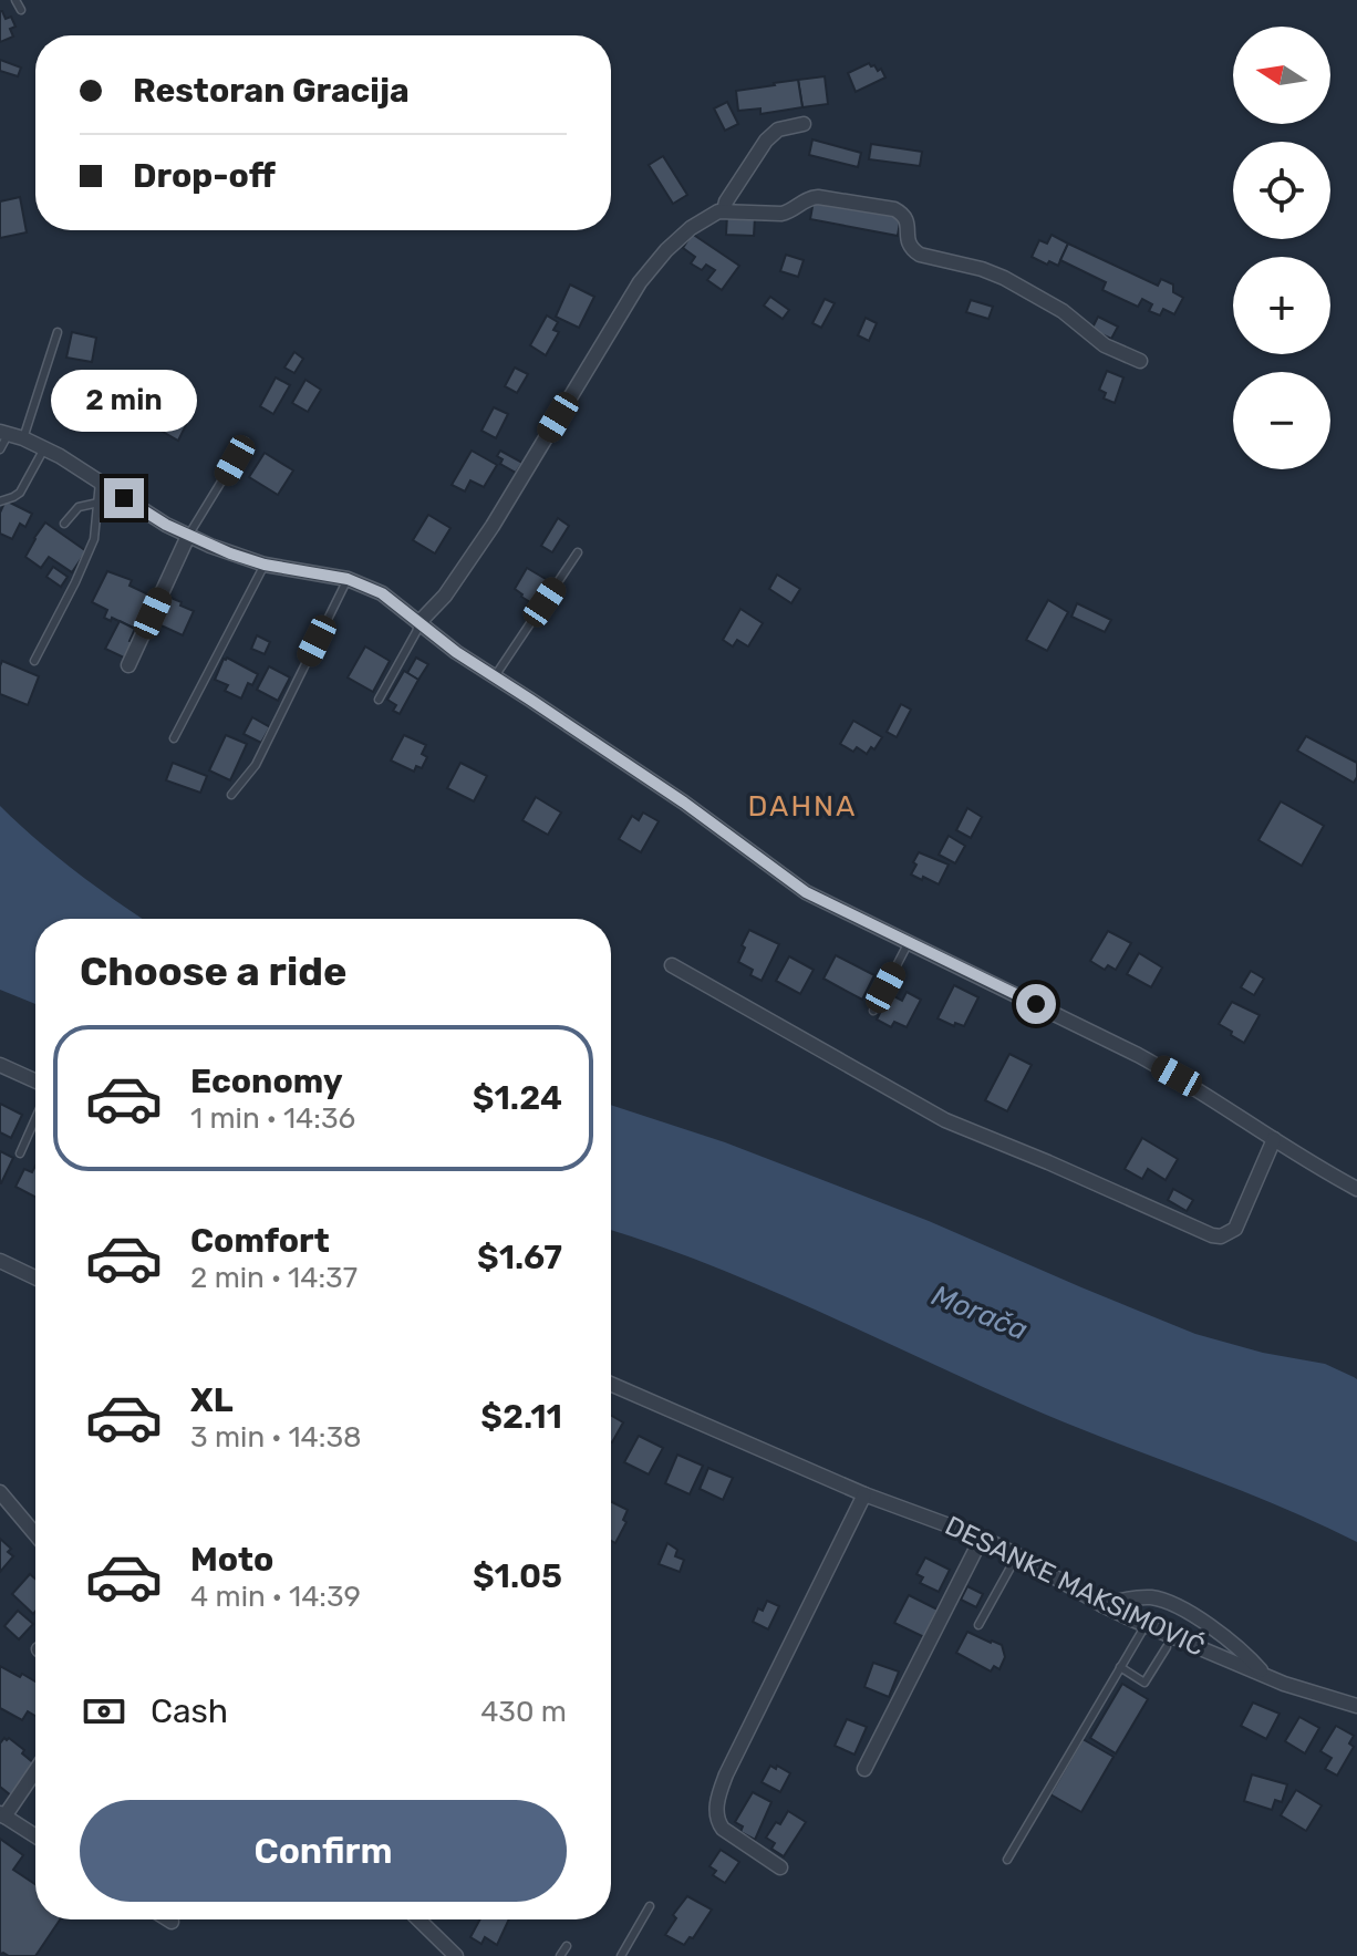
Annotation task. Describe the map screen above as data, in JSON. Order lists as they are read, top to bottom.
{
  "streets": {
    "street": ["DESANKE MAKSIMOVIĆ"]
  },
  "districts": ["DAHNA"],
  "water": ["Morača"],
  "north": "left",
  "page": {
    "map_buttons": ["+", "−"],
    "banner": ["Restoran Gracija", "Drop-off"],
    "bubble": "2 min",
    "heading": "Choose a ride",
    "list": [
      {
        "name": "Economy",
        "note": "1 min · 14:36",
        "value": "$1.24"
      },
      {
        "name": "Comfort",
        "note": "2 min · 14:37",
        "value": "$1.67"
      },
      {
        "name": "XL",
        "note": "3 min · 14:38",
        "value": "$2.11"
      },
      {
        "name": "Moto",
        "note": "4 min · 14:39",
        "value": "$1.05"
      }
    ],
    "pay": ["Cash", "430 m"],
    "buttons": "Confirm"
  }
}
